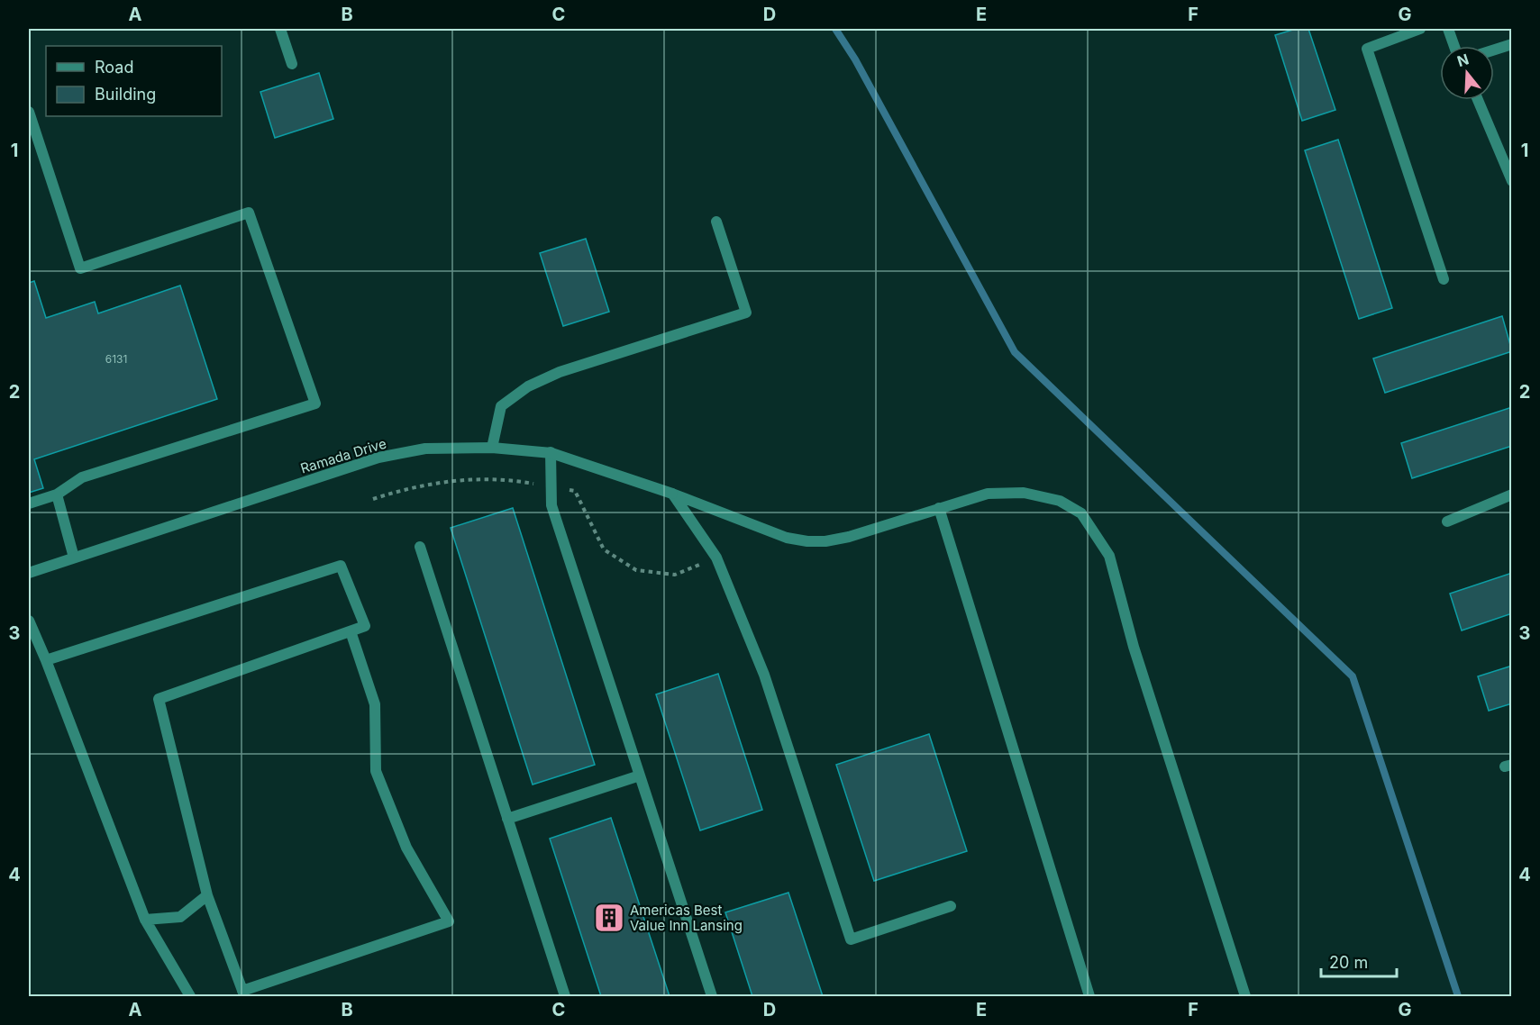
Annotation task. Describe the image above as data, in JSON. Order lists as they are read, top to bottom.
{
  "streets": {
    "street": ["Ramada Drive"]
  },
  "places": {
    "building": ["Americas Best Value Inn Lansing"]
  },
  "house_numbers": ["6131"],
  "legend": ["Road", "Building"],
  "scale_bar": "20 m",
  "north": "top",
  "grid": {
    "columns": [
      "A",
      "B",
      "C",
      "D",
      "E",
      "F",
      "G"
    ],
    "rows": [
      "1",
      "2",
      "3",
      "4"
    ]
  }
}
